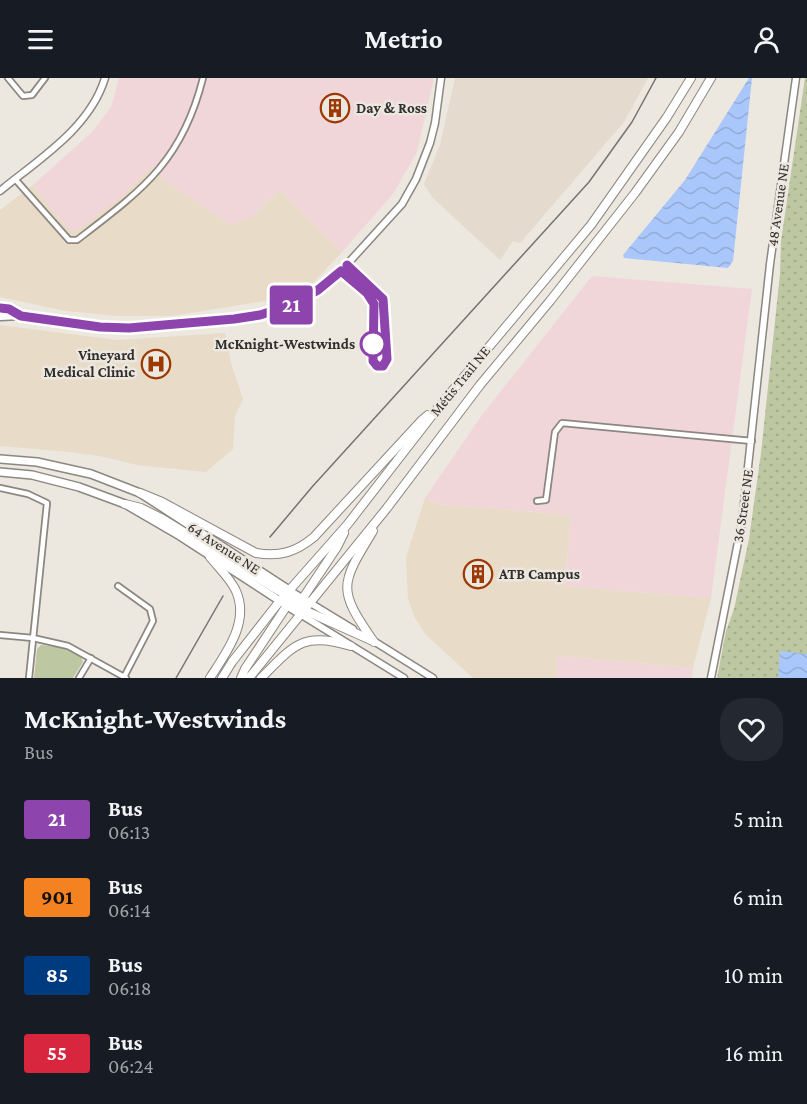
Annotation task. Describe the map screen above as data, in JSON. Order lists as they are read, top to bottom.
{
  "streets": {
    "main road": ["Métis Trail NE", "64 Avenue NE"],
    "street": ["48 Avenue NE", "36 Street NE"]
  },
  "crossings": [
    ["48 Avenue NE", "36 Street NE"],
    ["Métis Trail NE", "64 Avenue NE"]
  ],
  "places": {
    "building": ["Day & Ross", "ATB Campus"],
    "other": ["McKnight-Westwinds"],
    "hospital": ["Vineyard Medical Clinic"]
  },
  "lines": ["bus line 21"],
  "page": {
    "header": "Metrio",
    "on_map": "21",
    "heading": ["McKnight-Westwinds", "Bus"],
    "list": [
      {
        "mark": "21",
        "name": "Bus",
        "note": "06:13",
        "value": "5 min"
      },
      {
        "mark": "901",
        "name": "Bus",
        "note": "06:14",
        "value": "6 min"
      },
      {
        "mark": "85",
        "name": "Bus",
        "note": "06:18",
        "value": "10 min"
      },
      {
        "mark": "55",
        "name": "Bus",
        "note": "06:24",
        "value": "16 min"
      }
    ]
  }
}
